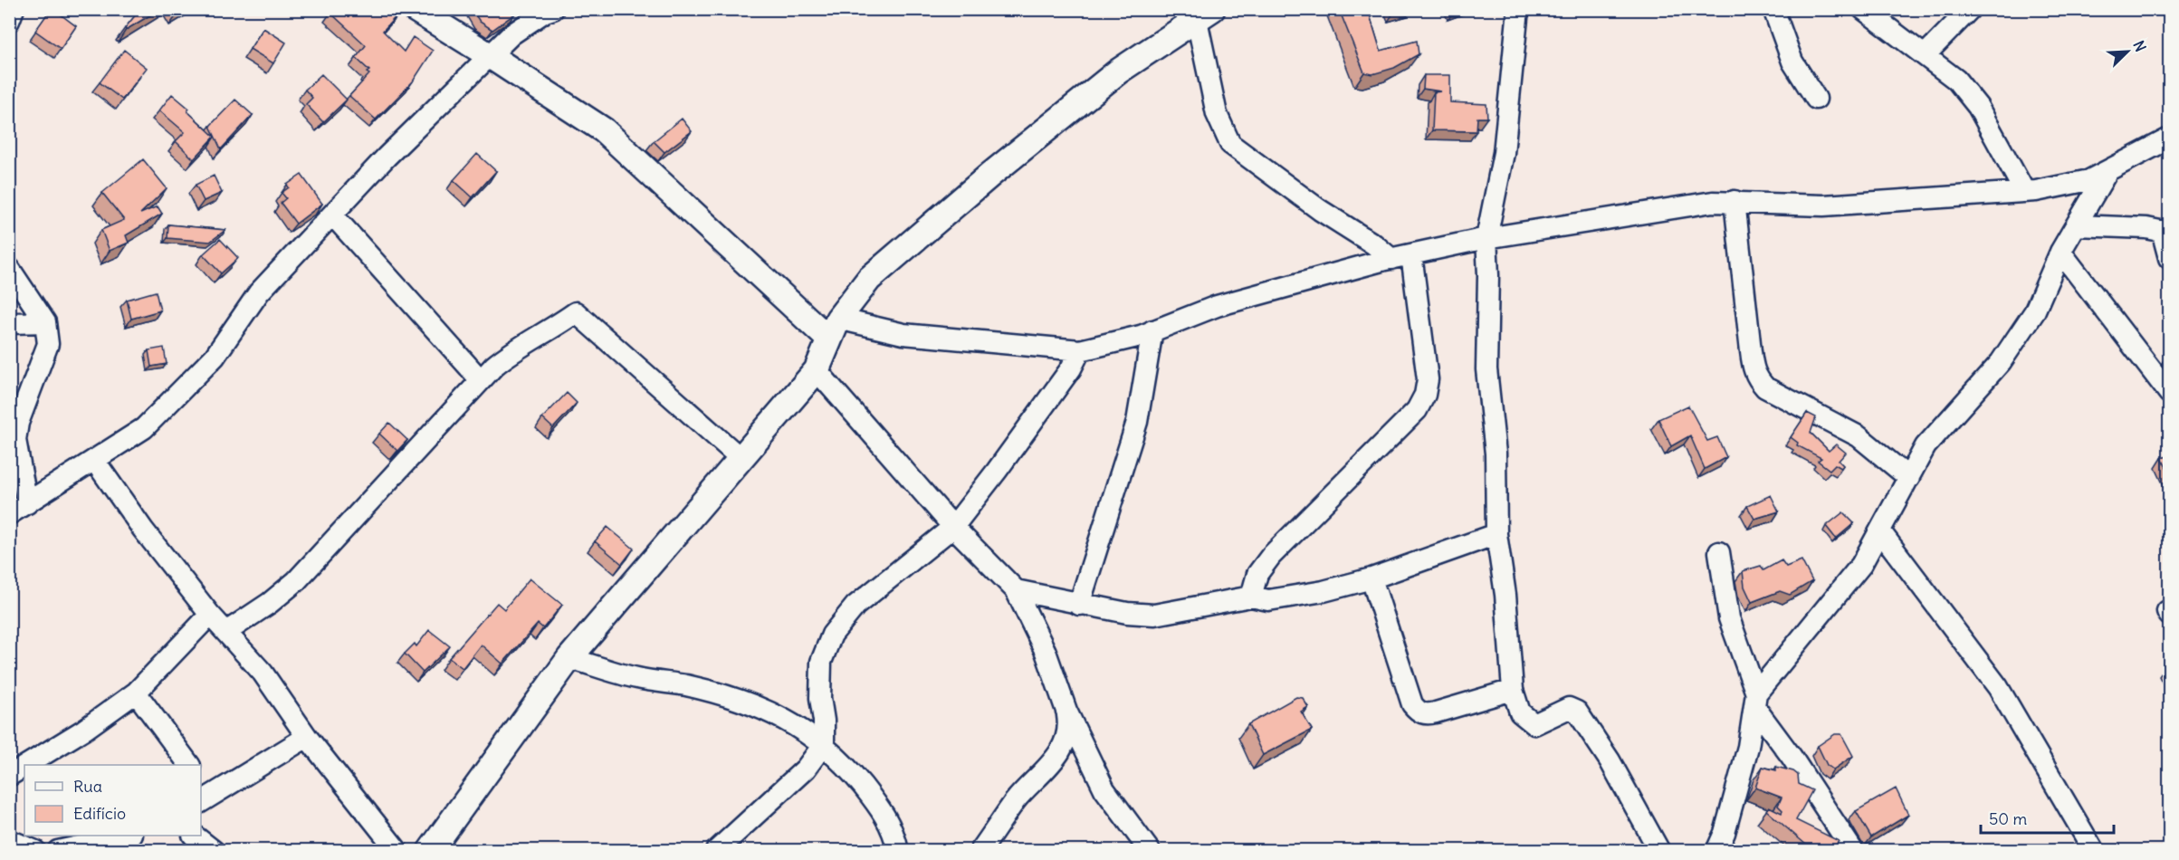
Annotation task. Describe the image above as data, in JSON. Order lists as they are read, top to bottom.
{
  "legend": ["Rua", "Edifício"],
  "scale_bar": "50 m",
  "north": "top right"
}
